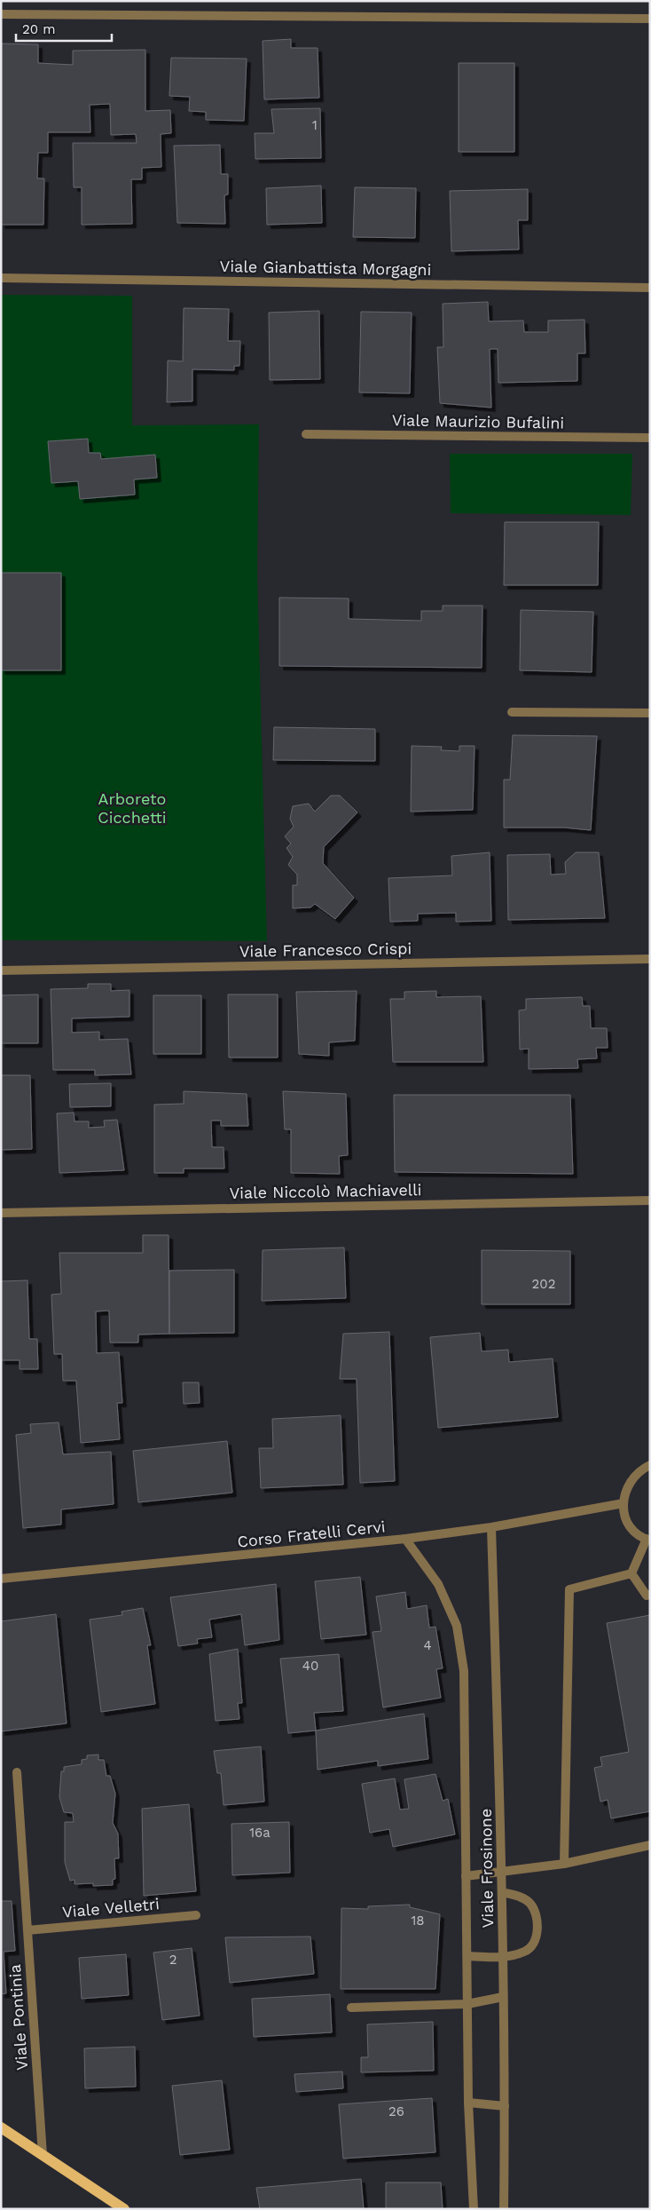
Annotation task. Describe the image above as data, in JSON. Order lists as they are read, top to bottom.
{
  "streets": {
    "street": [
      "Viale Gianbattista Morgagni",
      "Viale Maurizio Bufalini",
      "Viale Francesco Crispi",
      "Viale Niccolò Machiavelli",
      "Corso Fratelli Cervi",
      "Viale Frosinone",
      "Viale Velletri",
      "Viale Pontinia"
    ]
  },
  "crossings": [
    ["Corso Fratelli Cervi", "Viale Frosinone"],
    ["Viale Velletri", "Viale Pontinia"]
  ],
  "parks": ["Arboreto Cicchetti"],
  "house_numbers": [
    "1",
    "202",
    "4",
    "40",
    "16a",
    "18",
    "2",
    "26"
  ],
  "scale_bar": "20 m"
}
